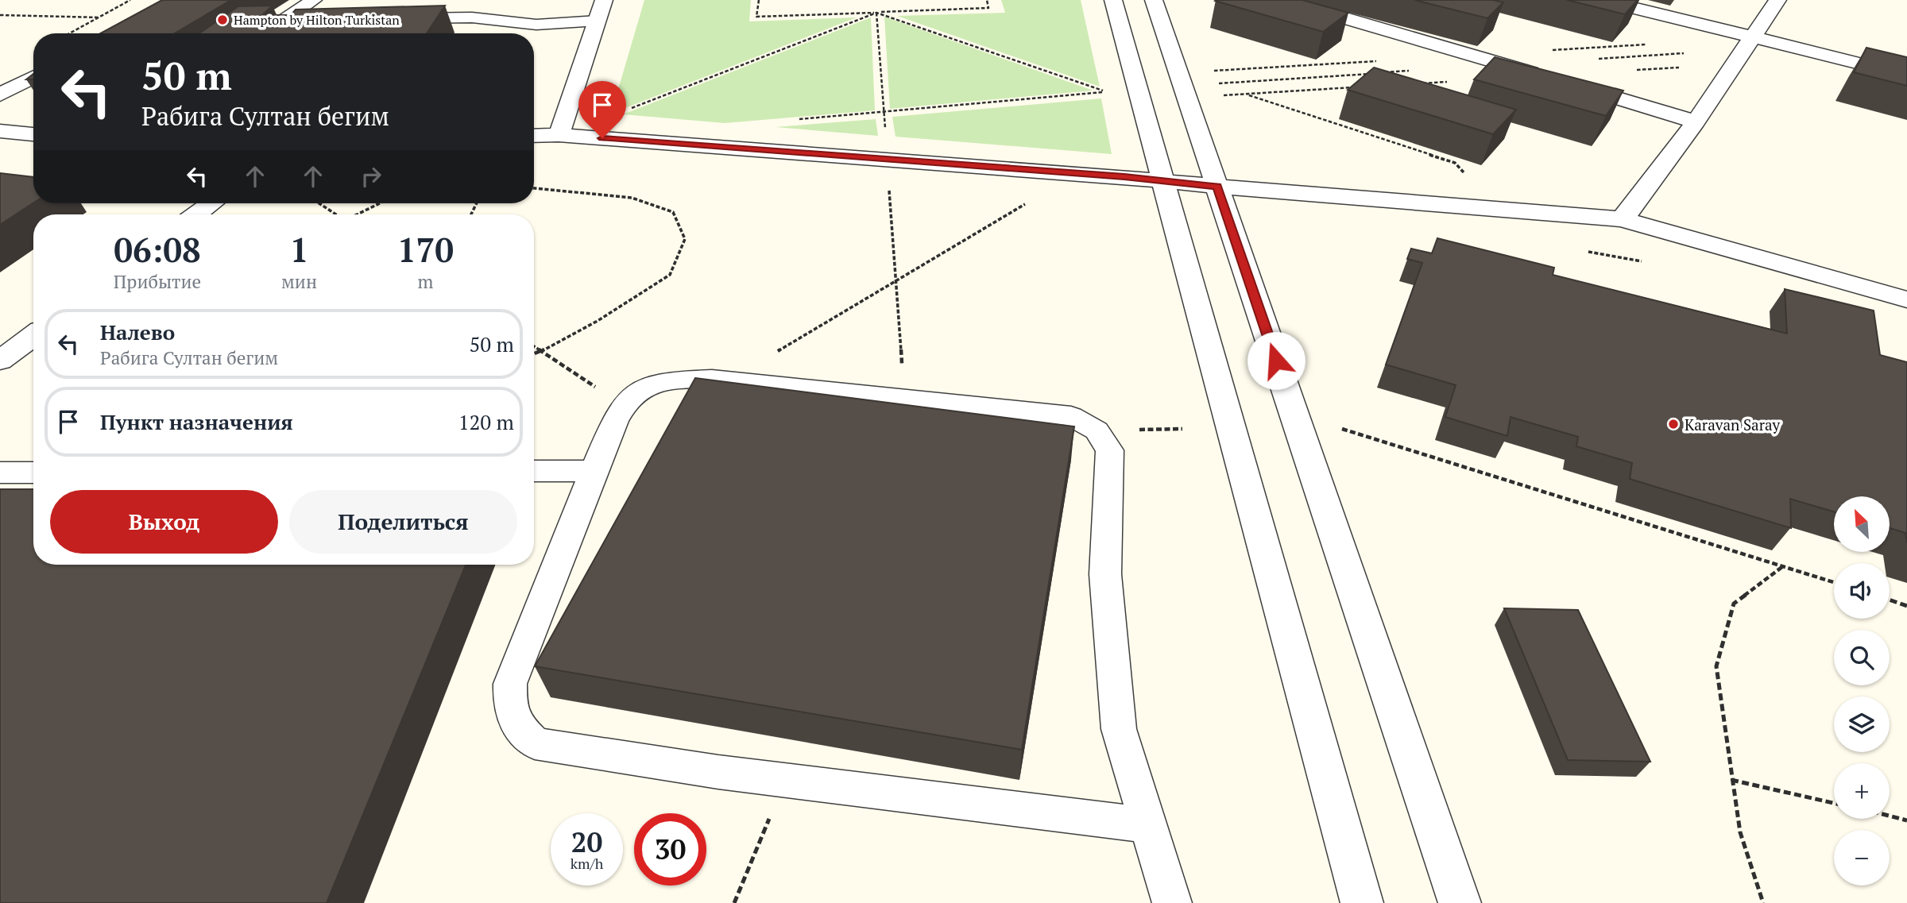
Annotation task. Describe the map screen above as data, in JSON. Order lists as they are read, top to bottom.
{
  "places": ["Hampton by Hilton Turkistan", "Karavan Saray"],
  "north": "top left",
  "page": {
    "turn": ["50 m", "Рабига Султан бегим"],
    "eta": [
      "06:08",
      "Прибытие",
      "1",
      "мин",
      "170",
      "m"
    ],
    "list": [
      {
        "name": "Налево",
        "note": "Рабига Султан бегим",
        "value": "50 m"
      },
      {
        "name": "Пункт назначения",
        "value": "120 m"
      }
    ],
    "buttons": ["Выход", "Поделиться"],
    "map_buttons": ["+", "−"],
    "speed": "20 km/h",
    "limit": "30"
  }
}
